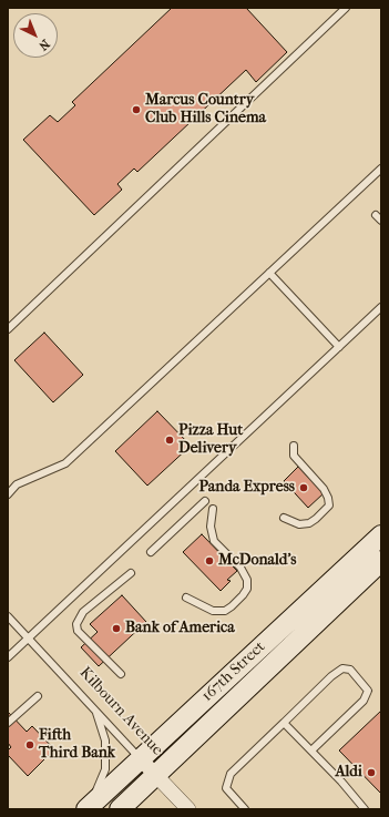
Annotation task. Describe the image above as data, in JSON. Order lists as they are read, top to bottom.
{
  "streets": {
    "main road": ["167th Street"],
    "street": ["Kilbourn Avenue"]
  },
  "crossings": [
    ["167th Street", "Kilbourn Avenue"]
  ],
  "places": [
    "Marcus Country Club Hills Cinema",
    "Pizza Hut Delivery",
    "Panda Express",
    "McDonald's",
    "Bank of America",
    "Fifth Third Bank",
    "Aldi"
  ],
  "north": "bottom right"
}
